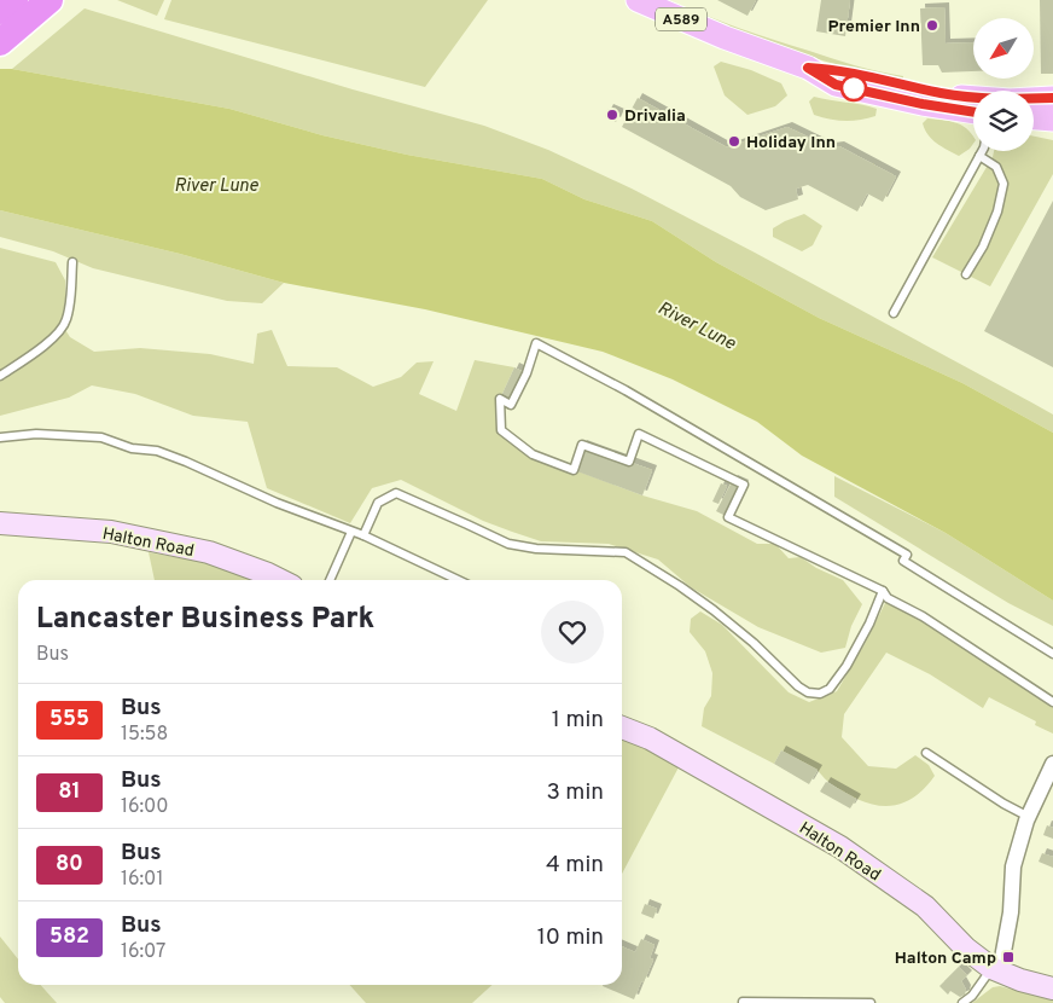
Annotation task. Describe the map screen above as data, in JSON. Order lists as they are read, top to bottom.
{
  "streets": {
    "main road": ["A589"],
    "street": ["Halton Road"]
  },
  "water": ["River Lune"],
  "places": {
    "other": ["Premier Inn", "Drivalia", "Holiday Inn"],
    "transit": ["Halton Camp"]
  },
  "lines": ["bus line 555"],
  "north": "bottom left",
  "page": {
    "heading": ["Lancaster Business Park", "Bus"],
    "list": [
      {
        "mark": "555",
        "name": "Bus",
        "note": "15:58",
        "value": "1 min"
      },
      {
        "mark": "81",
        "name": "Bus",
        "note": "16:00",
        "value": "3 min"
      },
      {
        "mark": "80",
        "name": "Bus",
        "note": "16:01",
        "value": "4 min"
      },
      {
        "mark": "582",
        "name": "Bus",
        "note": "16:07",
        "value": "10 min"
      }
    ]
  }
}
